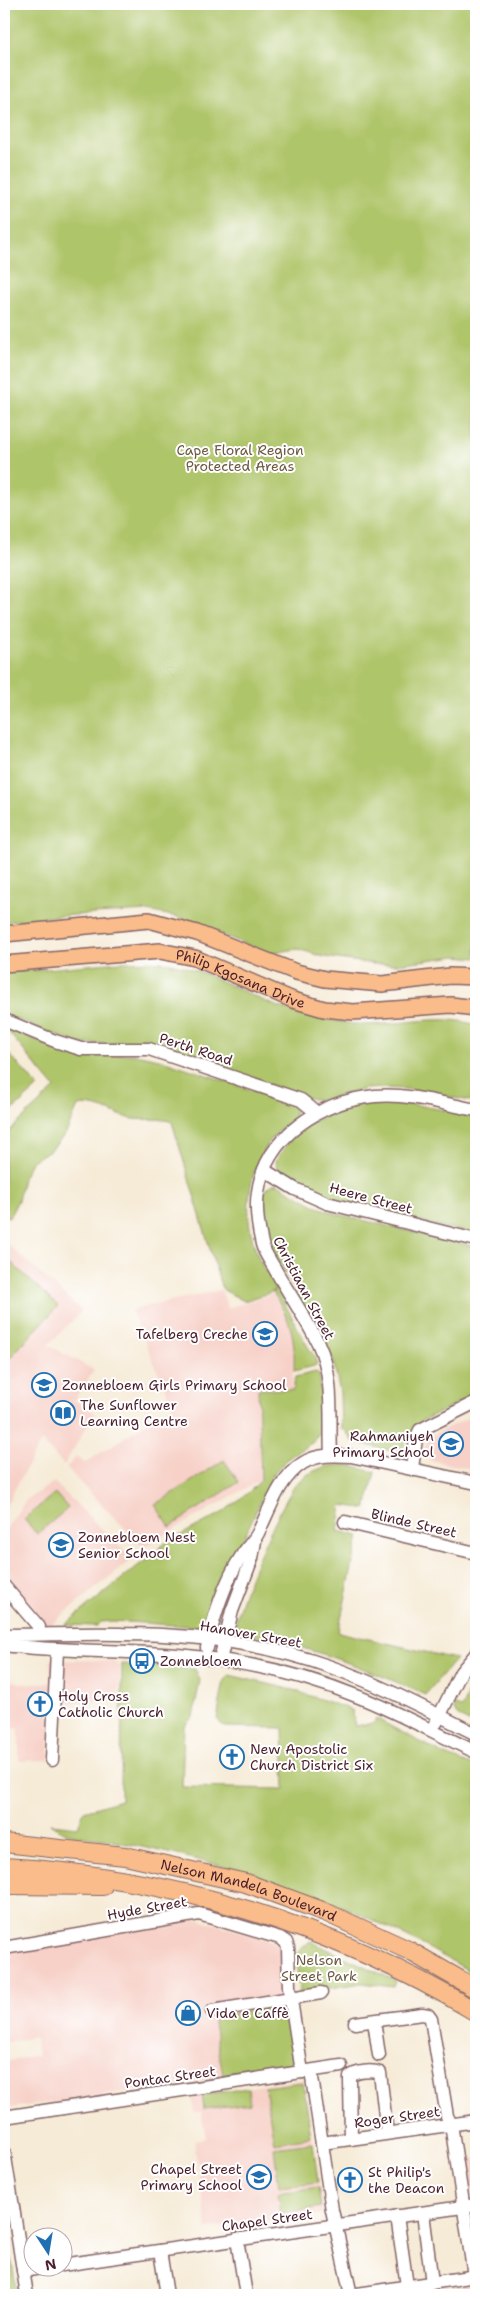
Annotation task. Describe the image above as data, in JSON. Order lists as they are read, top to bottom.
{
  "streets": {
    "highway": ["Nelson Mandela Boulevard"],
    "main road": ["Philip Kgosana Drive"],
    "street": [
      "Perth Road",
      "Heere Street",
      "Christiaan Street",
      "Blinde Street",
      "Hanover Street",
      "Hyde Street",
      "Pontac Street",
      "Roger Street",
      "Chapel Street"
    ]
  },
  "crossings": [
    ["Perth Road", "Christiaan Street"],
    ["Heere Street", "Christiaan Street"]
  ],
  "parks": ["Cape Floral Region Protected Areas", "Nelson Street Park"],
  "places": {
    "school or university": [
      "Tafelberg Creche",
      "Zonnebloem Girls Primary School",
      "Rahmaniyeh Primary School",
      "Zonnebloem Nest Senior School",
      "Chapel Street Primary School"
    ],
    "library": ["The Sunflower Learning Centre"],
    "bus stop": ["Zonnebloem"],
    "church": ["Holy Cross Catholic Church", "New Apostolic Church District Six", "St Philip's the Deacon"],
    "shop": ["Vida e Caffè"]
  },
  "north": "bottom"
}
